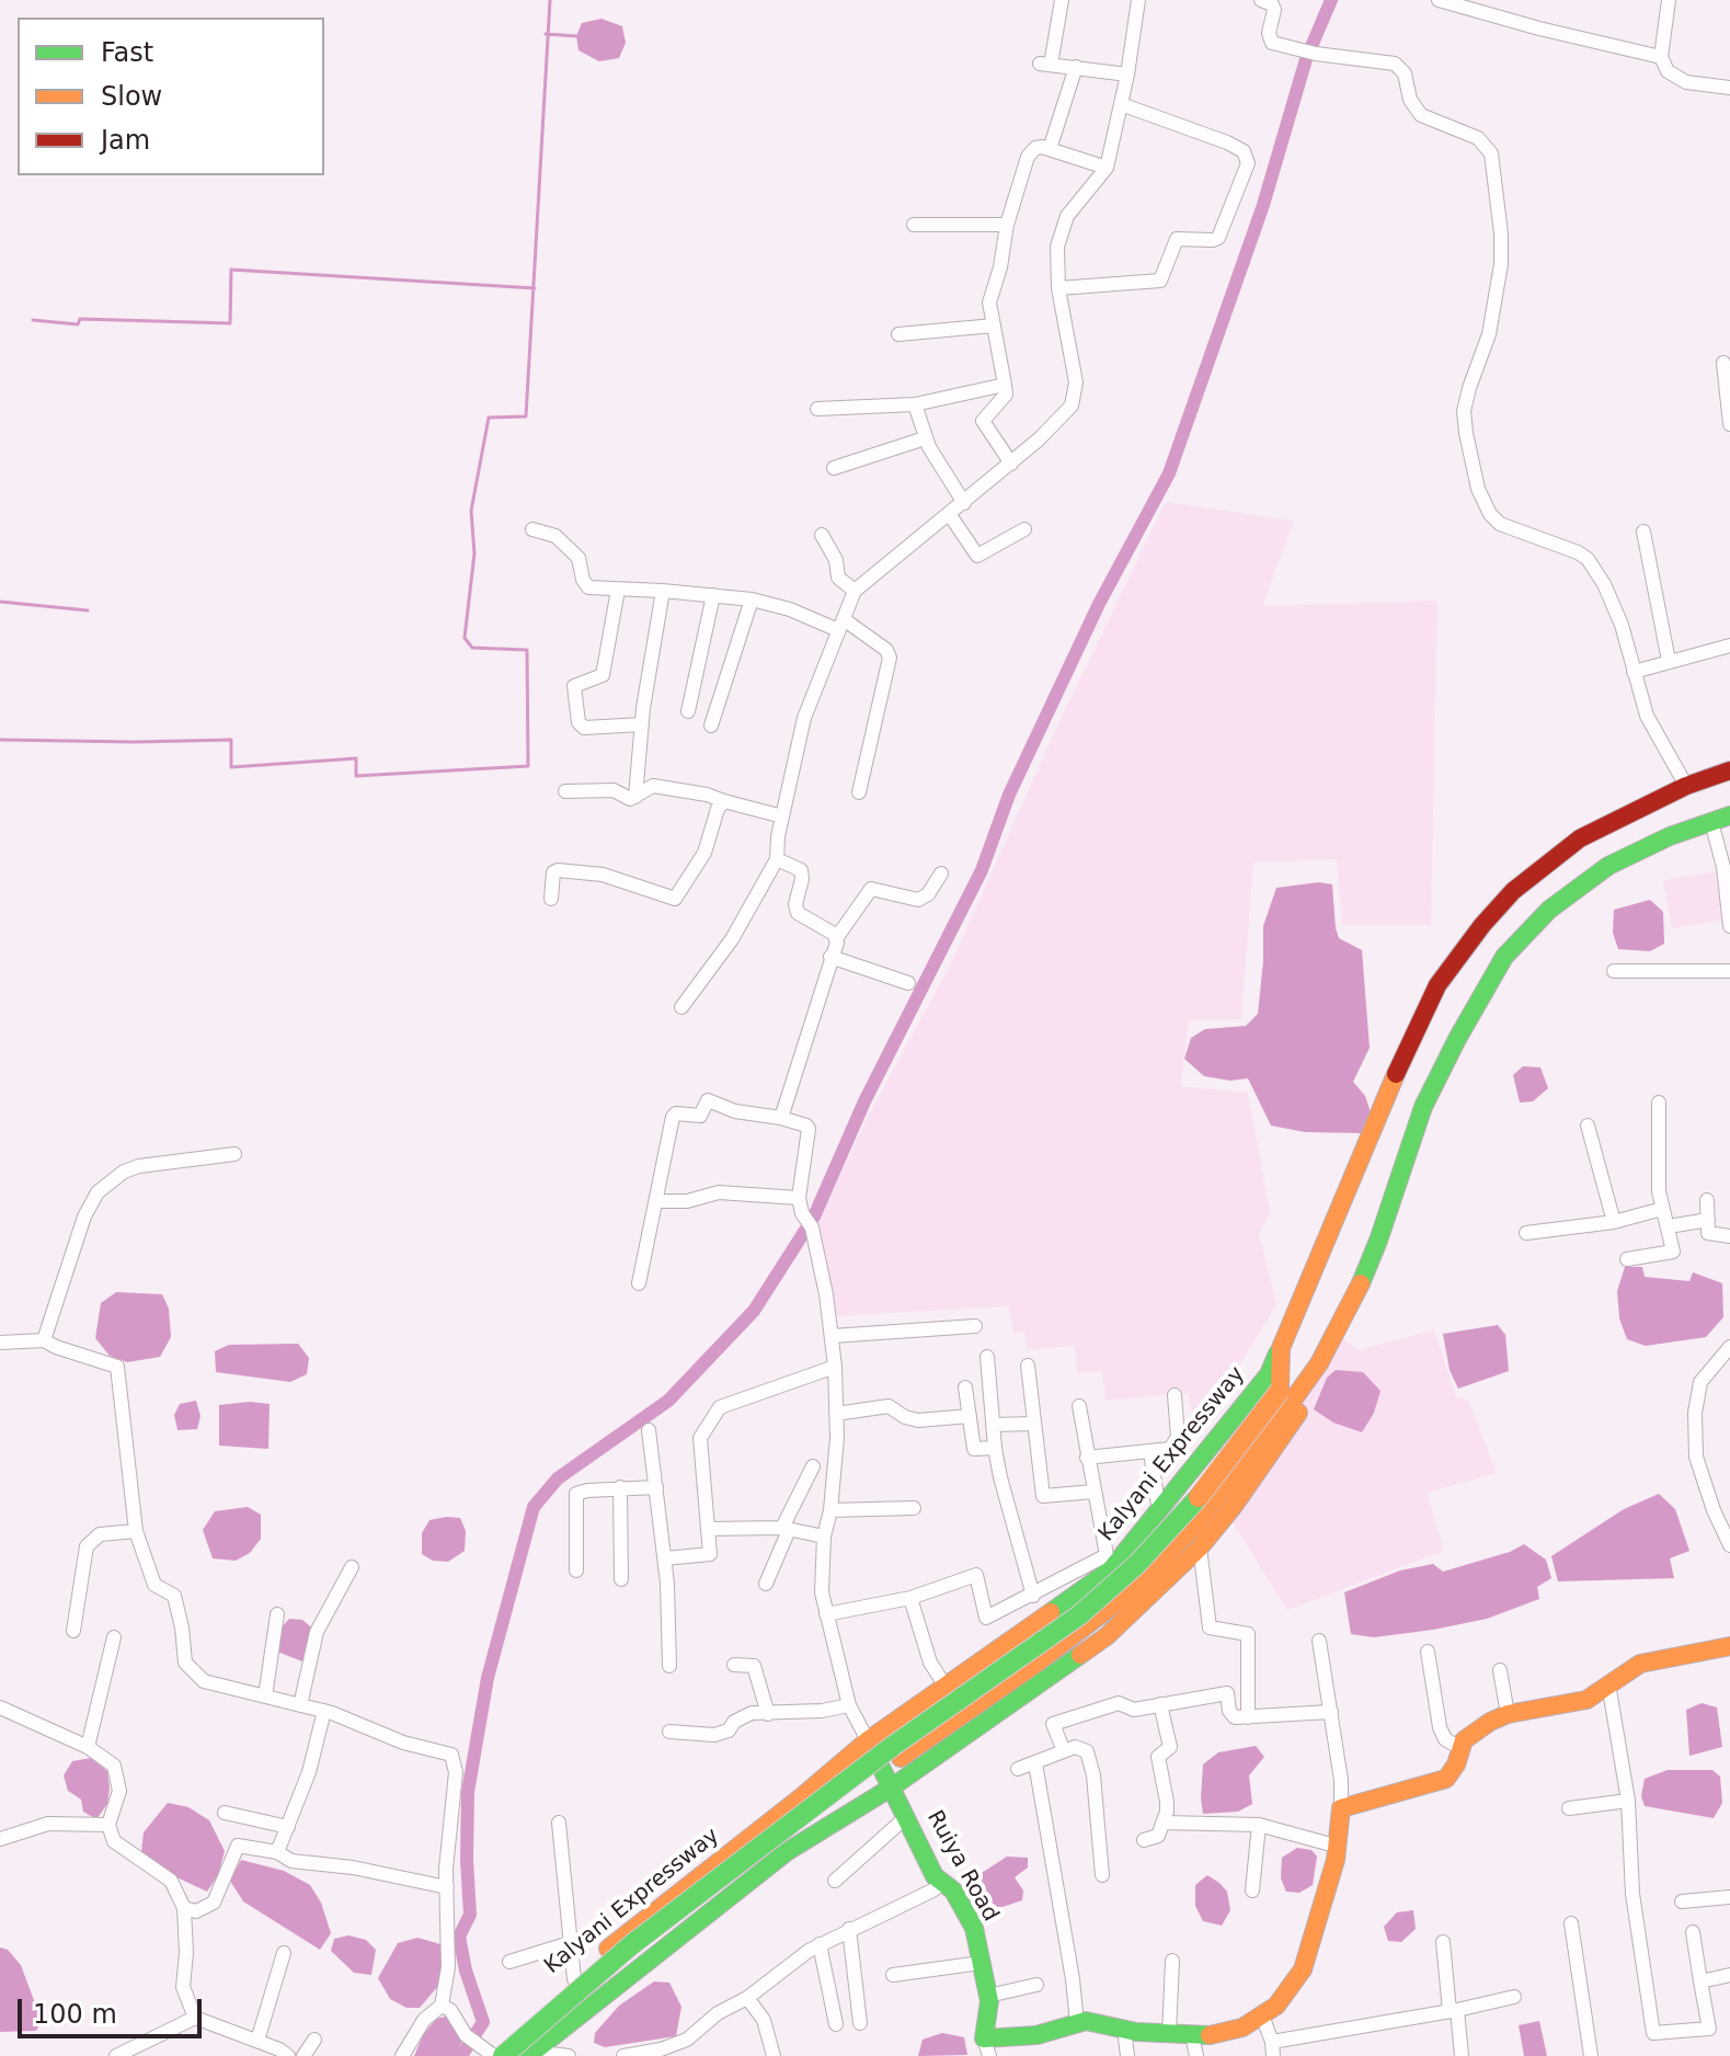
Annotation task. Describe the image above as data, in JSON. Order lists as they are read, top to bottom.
{
  "streets": {
    "main road": ["Kalyani Expressway", "Ruiya Road"]
  },
  "crossings": [
    ["Kalyani Expressway", "Ruiya Road"]
  ],
  "legend": ["Fast", "Slow", "Jam"],
  "scale_bar": "100 m"
}
